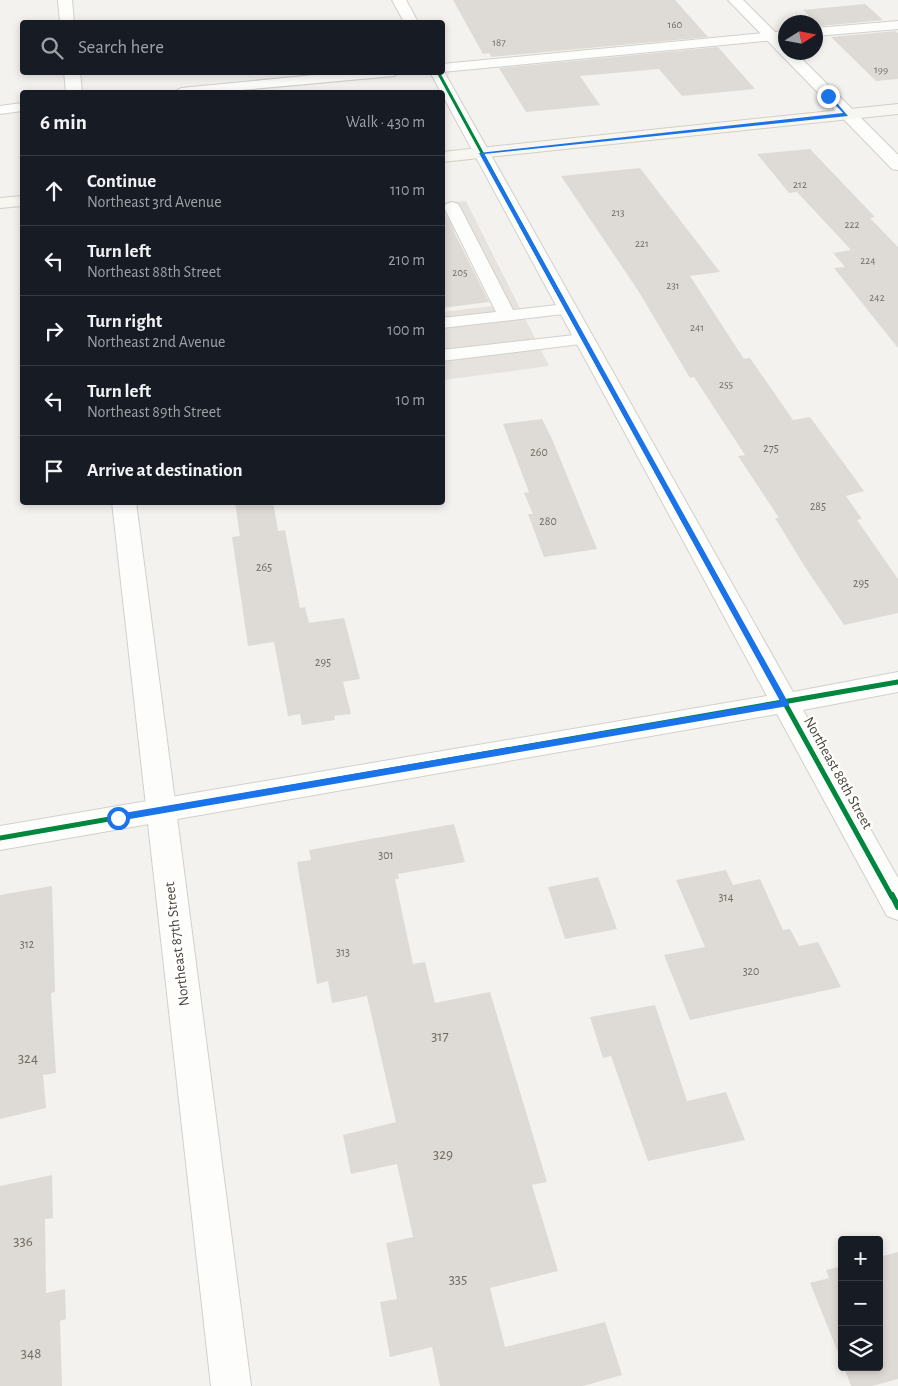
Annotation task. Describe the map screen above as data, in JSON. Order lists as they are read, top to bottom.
{
  "streets": {
    "street": ["Northeast 88th Street", "Northeast 87th Street"]
  },
  "house_numbers": [
    "160",
    "187",
    "199",
    "212",
    "213",
    "222",
    "221",
    "224",
    "205",
    "231",
    "242",
    "241",
    "255",
    "275",
    "260",
    "285",
    "280",
    "265",
    "295",
    "295",
    "301",
    "314",
    "312",
    "313",
    "320",
    "317",
    "324",
    "329",
    "336",
    "335",
    "348"
  ],
  "north": "right",
  "page": {
    "search": "Search here",
    "heading": ["6 min", "Walk · 430 m"],
    "list": [
      ["Continue", "Northeast 3rd Avenue", "110 m"],
      ["Turn left", "Northeast 88th Street", "210 m"],
      ["Turn right", "Northeast 2nd Avenue", "100 m"],
      ["Turn left", "Northeast 89th Street", "10 m"],
      "Arrive at destination"
    ],
    "map_buttons": ["+", "−"]
  }
}
